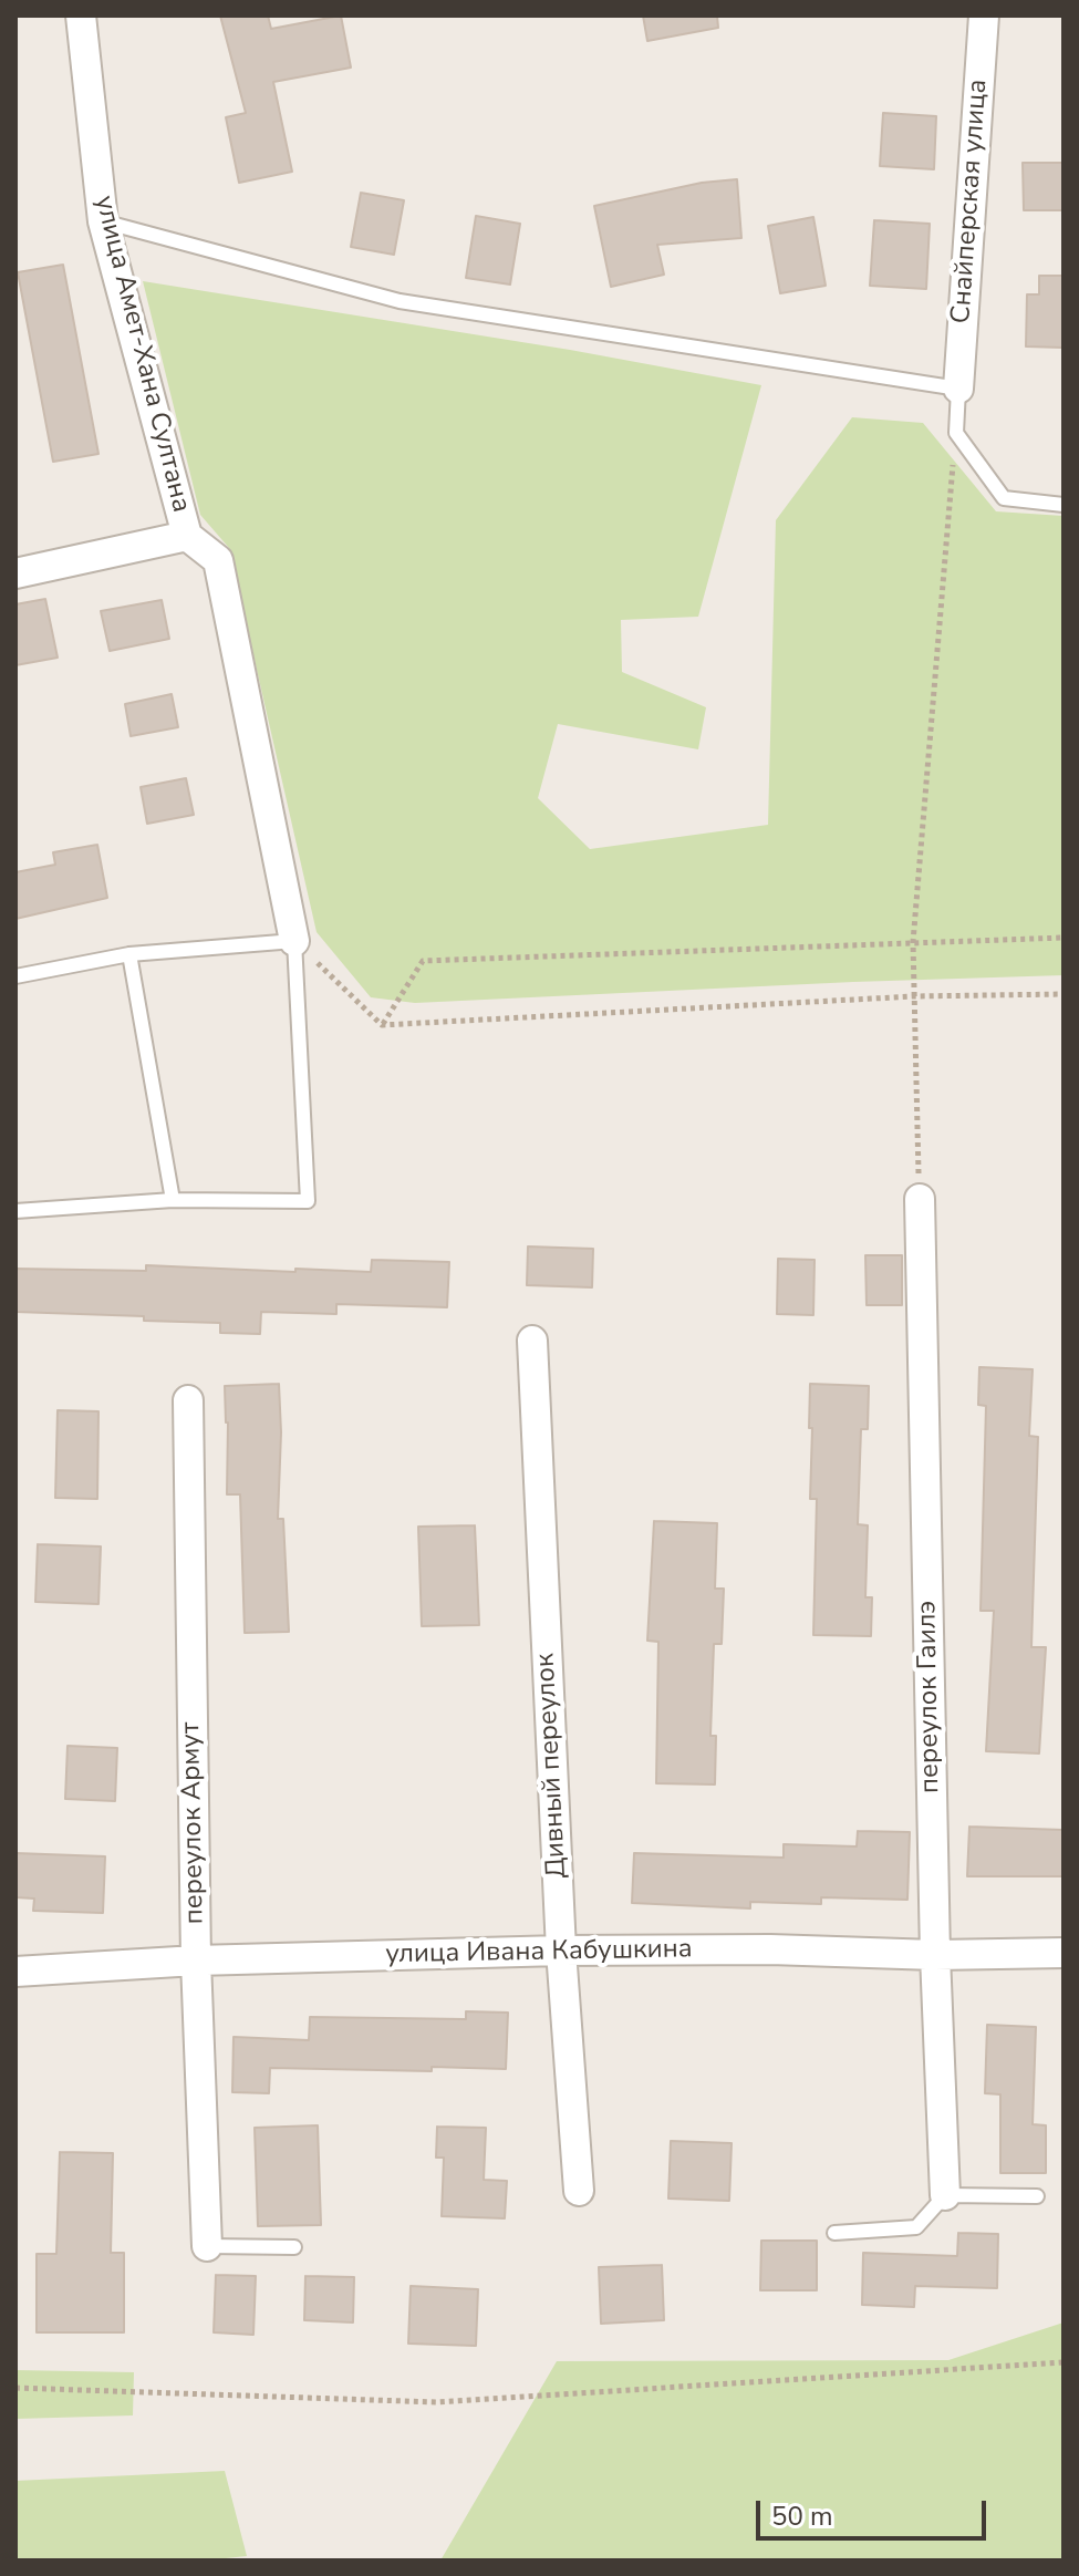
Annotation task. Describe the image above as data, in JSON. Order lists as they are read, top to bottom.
{
  "streets": {
    "street": [
      "Снайперская улица",
      "улица Амет-Хана Султана",
      "переулок Гаилэ",
      "Дивный переулок",
      "переулок Армут",
      "улица Ивана Кабушкина"
    ]
  },
  "crossings": [
    ["переулок Гаилэ", "улица Ивана Кабушкина"],
    ["Дивный переулок", "улица Ивана Кабушкина"],
    ["переулок Армут", "улица Ивана Кабушкина"]
  ],
  "scale_bar": "50 m"
}
